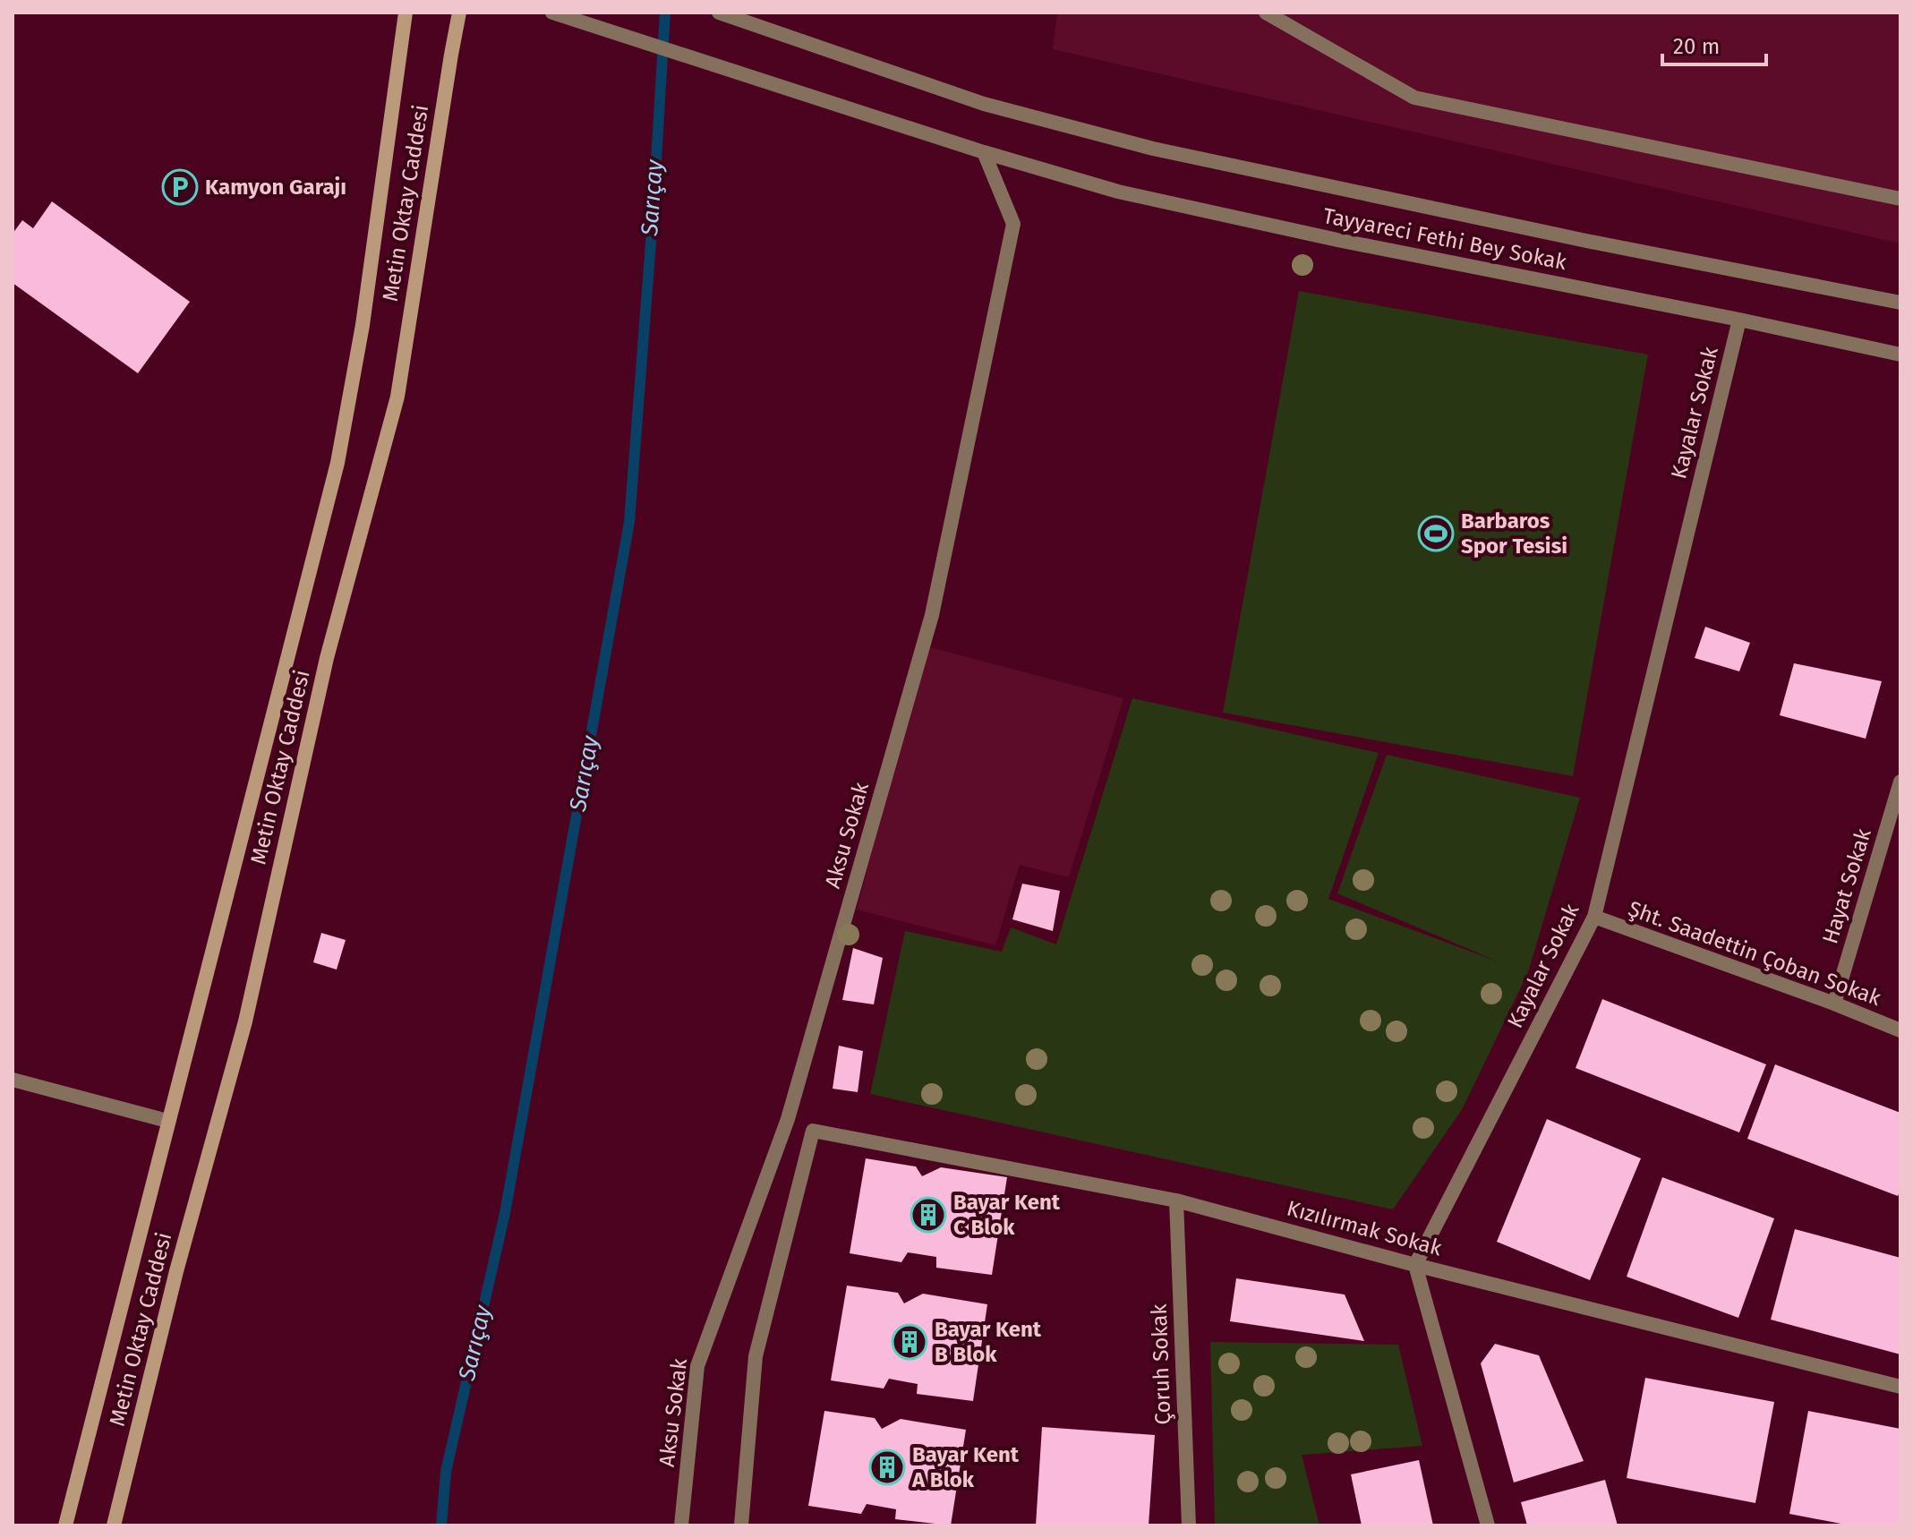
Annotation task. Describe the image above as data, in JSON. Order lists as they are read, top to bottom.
{
  "streets": {
    "main road": ["Metin Oktay Caddesi"],
    "street": [
      "Tayyareci Fethi Bey Sokak",
      "Kayalar Sokak",
      "Aksu Sokak",
      "Hayat Sokak",
      "Şht. Saadettin Çoban Sokak",
      "Kızılırmak Sokak",
      "Çoruh Sokak"
    ]
  },
  "crossings": [
    ["Tayyareci Fethi Bey Sokak", "Kayalar Sokak"],
    ["Tayyareci Fethi Bey Sokak", "Aksu Sokak"],
    ["Kayalar Sokak", "Şht. Saadettin Çoban Sokak"],
    ["Kayalar Sokak", "Kızılırmak Sokak"],
    ["Hayat Sokak", "Şht. Saadettin Çoban Sokak"],
    ["Kızılırmak Sokak", "Çoruh Sokak"]
  ],
  "water": ["Sarıçay"],
  "places": {
    "parking": ["Kamyon Garajı"],
    "sports": ["Barbaros Spor Tesisi"],
    "building": ["Bayar Kent C Blok", "Bayar Kent B Blok", "Bayar Kent A Blok"]
  },
  "scale_bar": "20 m"
}
